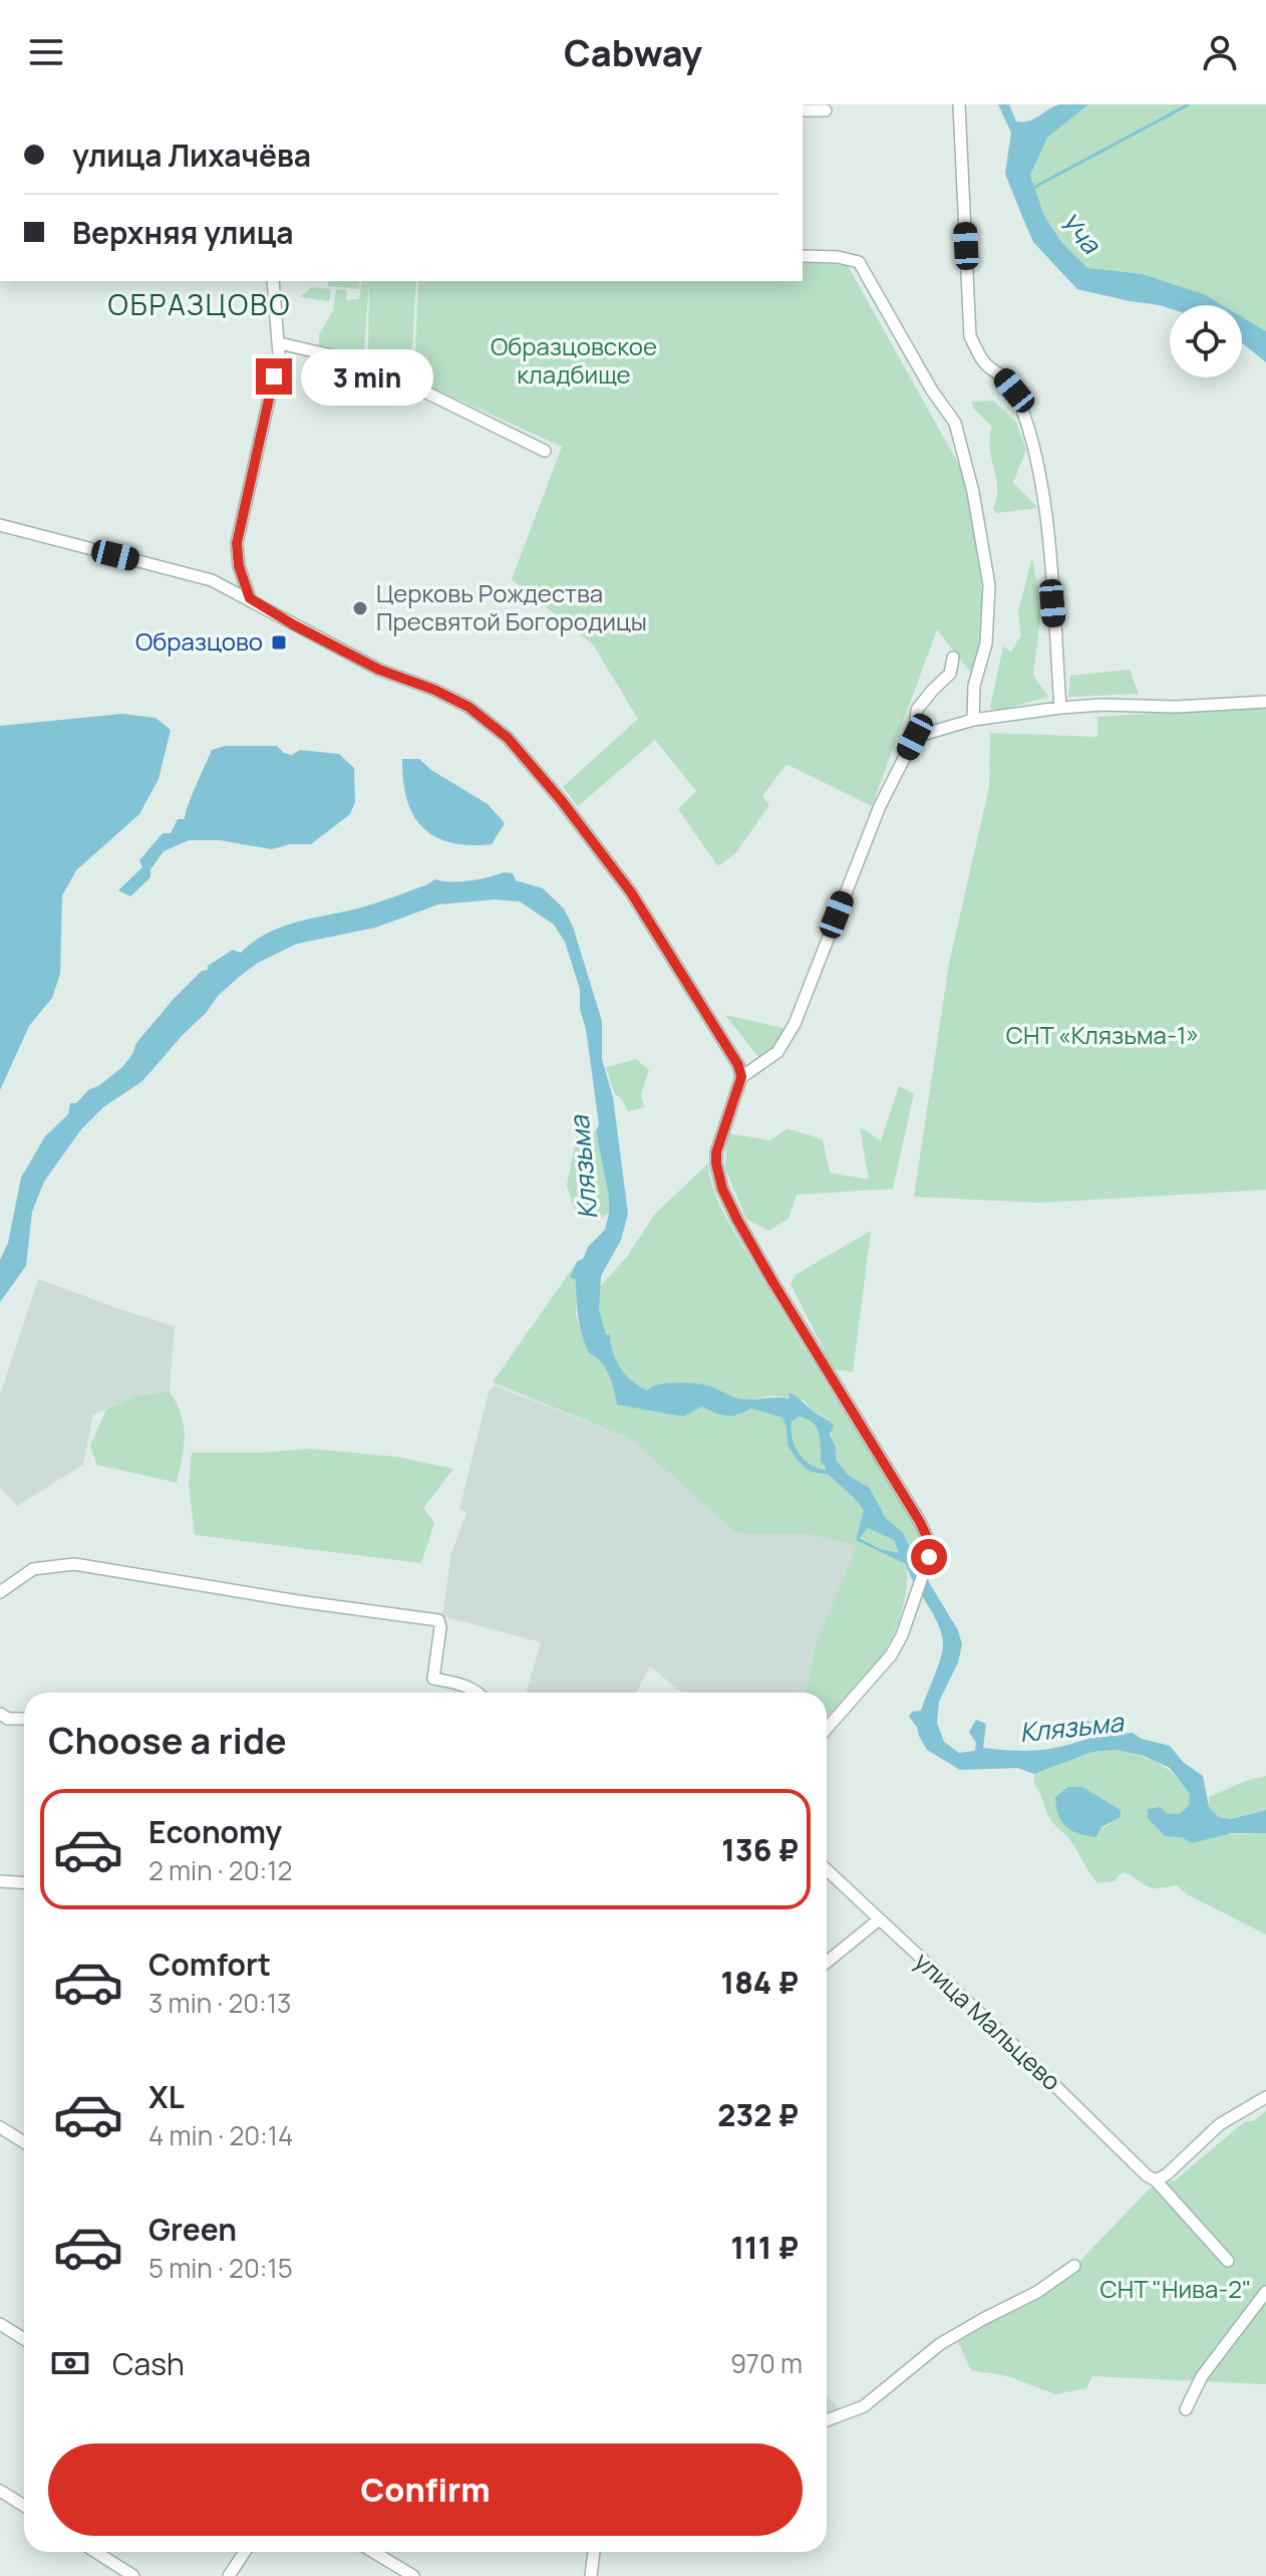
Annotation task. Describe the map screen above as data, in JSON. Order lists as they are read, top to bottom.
{
  "streets": {
    "street": ["улица Мальцево"]
  },
  "districts": ["ОБРАЗЦОВО"],
  "water": ["Уча", "Клязьма"],
  "parks": ["Образцовское кладбище", "СНТ «Клязьма-1»", "СНТ \"Нива-2\""],
  "places": {
    "other": ["Церковь Рождества Пресвятой Богородицы"],
    "transit": ["Образцово"]
  },
  "page": {
    "header": "Cabway",
    "banner": ["улица Лихачёва", "Верхняя улица"],
    "bubble": "3 min",
    "heading": "Choose a ride",
    "list": [
      {
        "name": "Economy",
        "note": "2 min · 20:12",
        "value": "136 ₽"
      },
      {
        "name": "Comfort",
        "note": "3 min · 20:13",
        "value": "184 ₽"
      },
      {
        "name": "XL",
        "note": "4 min · 20:14",
        "value": "232 ₽"
      },
      {
        "name": "Green",
        "note": "5 min · 20:15",
        "value": "111 ₽"
      }
    ],
    "pay": ["Cash", "970 m"],
    "buttons": "Confirm"
  }
}
